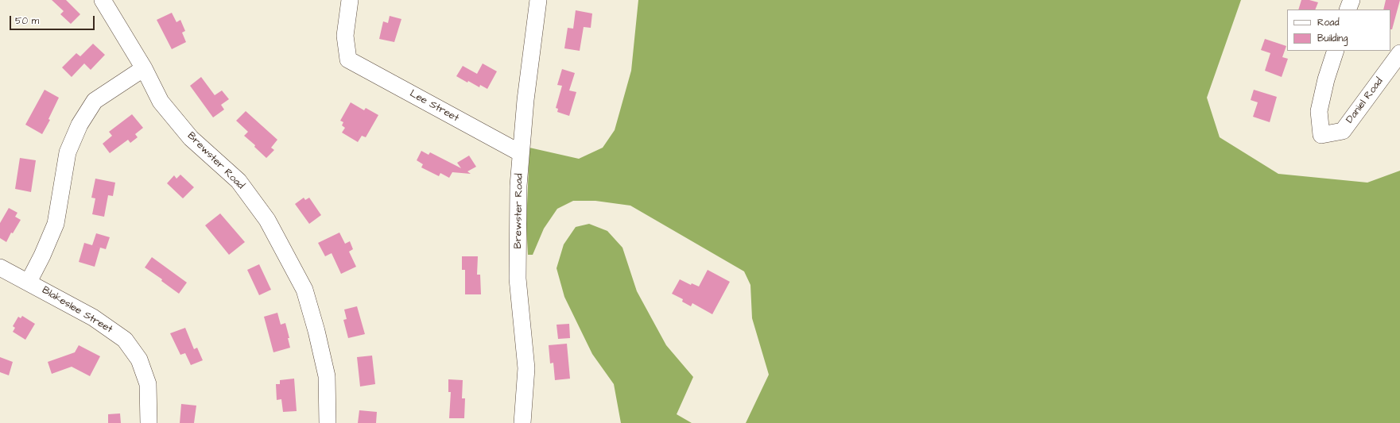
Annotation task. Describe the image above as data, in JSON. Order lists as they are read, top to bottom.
{
  "streets": {
    "street": [
      "Daniel Road",
      "Lee Street",
      "Brewster Road",
      "Blakeslee Street"
    ]
  },
  "crossings": [
    ["Lee Street", "Brewster Road"]
  ],
  "legend": ["Road", "Building"],
  "scale_bar": "50 m"
}
